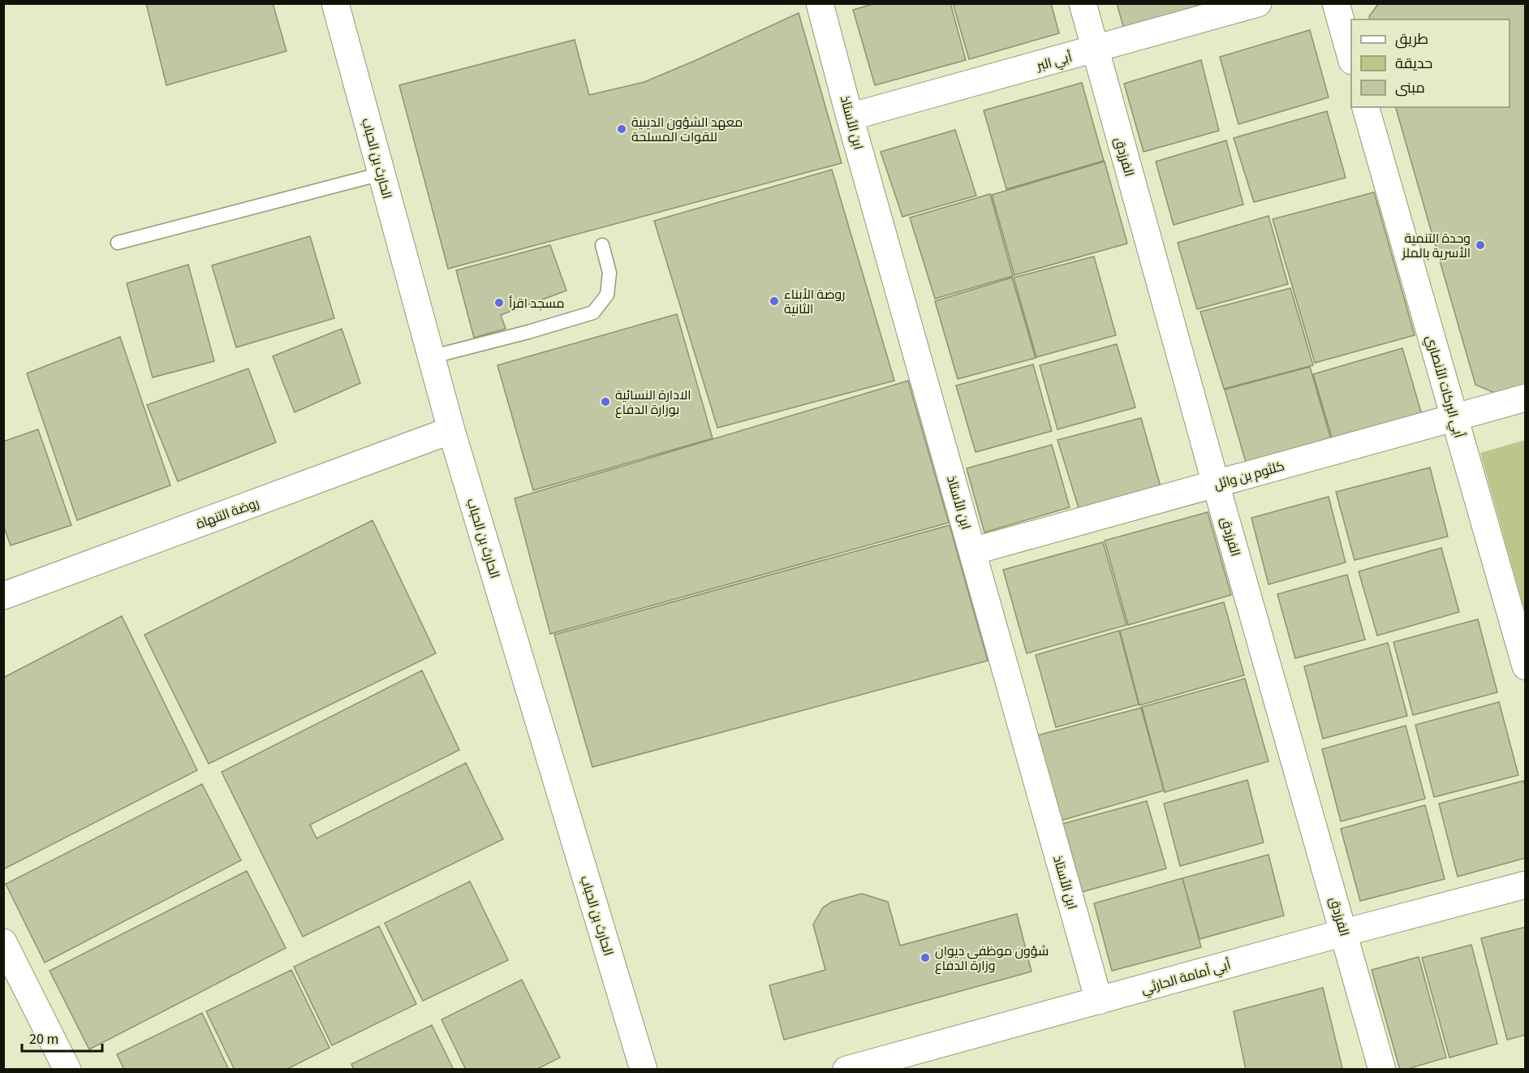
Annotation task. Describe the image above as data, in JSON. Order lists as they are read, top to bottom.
{
  "streets": {
    "street": [
      "أبي البر",
      "ابن الأستاذ",
      "الفرزدق",
      "الحارث بن الحباب",
      "أبي البركات الأنصاري",
      "كلثوم بن وائل",
      "روضة التنهاة",
      "أبي أمامة الحارثي"
    ]
  },
  "crossings": [
    ["أبي البر", "ابن الأستاذ"],
    ["أبي البر", "الفرزدق"],
    ["ابن الأستاذ", "كلثوم بن وائل"],
    ["ابن الأستاذ", "أبي أمامة الحارثي"],
    ["الفرزدق", "كلثوم بن وائل"],
    ["الفرزدق", "أبي أمامة الحارثي"],
    ["الحارث بن الحباب", "روضة التنهاة"],
    ["أبي البركات الأنصاري", "كلثوم بن وائل"]
  ],
  "places": [
    "معهد الشؤون الدينية للقوات المسلحة",
    "وحدة التنمية الأسرية بالملز",
    "روضة الأبناء الثانية",
    "مسجد اقرأ",
    "الادارة النسائية بوزارة الدفاع",
    "شؤون موظفي ديوان وزارة الدفاع"
  ],
  "legend": ["طريق", "حديقة", "مبنى"],
  "scale_bar": "20 m"
}
